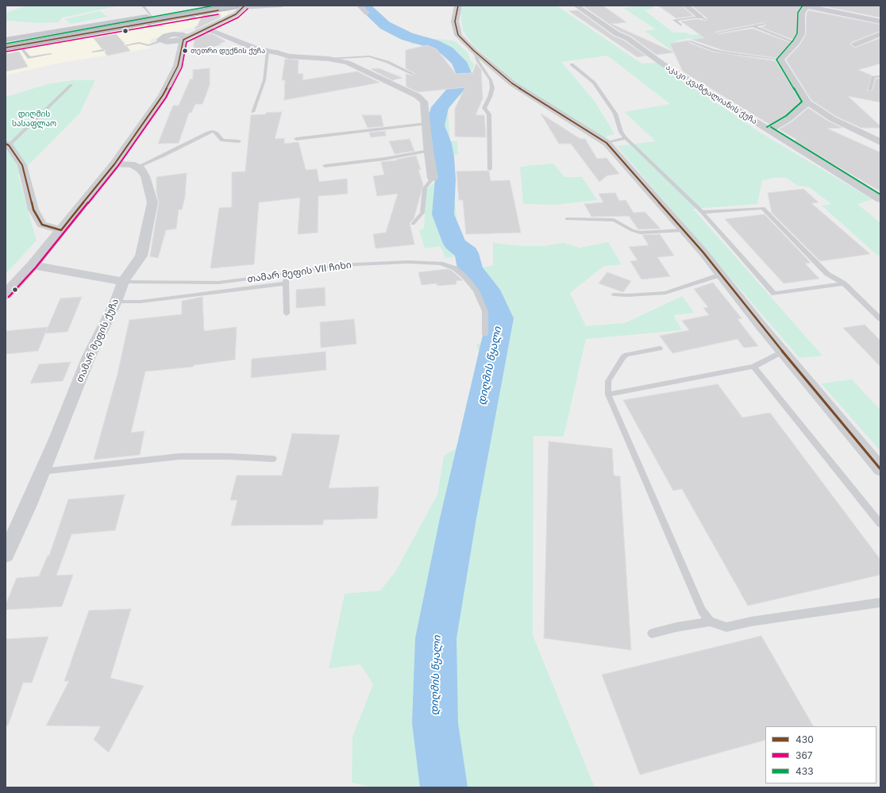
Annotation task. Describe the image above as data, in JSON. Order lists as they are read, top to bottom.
{
  "streets": {
    "street": ["აკაკი კვანტალიანის ქუჩა", "თამარ მეფის ქუჩა"],
    "lane": ["თამარ მეფის VII ჩიხი"]
  },
  "crossings": [
    ["თამარ მეფის VII ჩიხი", "თამარ მეფის ქუჩა"]
  ],
  "water": ["დიღმის წყალი"],
  "parks": ["დიღმის სასაფლაო"],
  "places": ["თეთრი დუქნის ქუჩა"],
  "lines": ["transit line 430", "transit line 433", "transit line 367"],
  "legend": ["430", "367", "433"]
}
